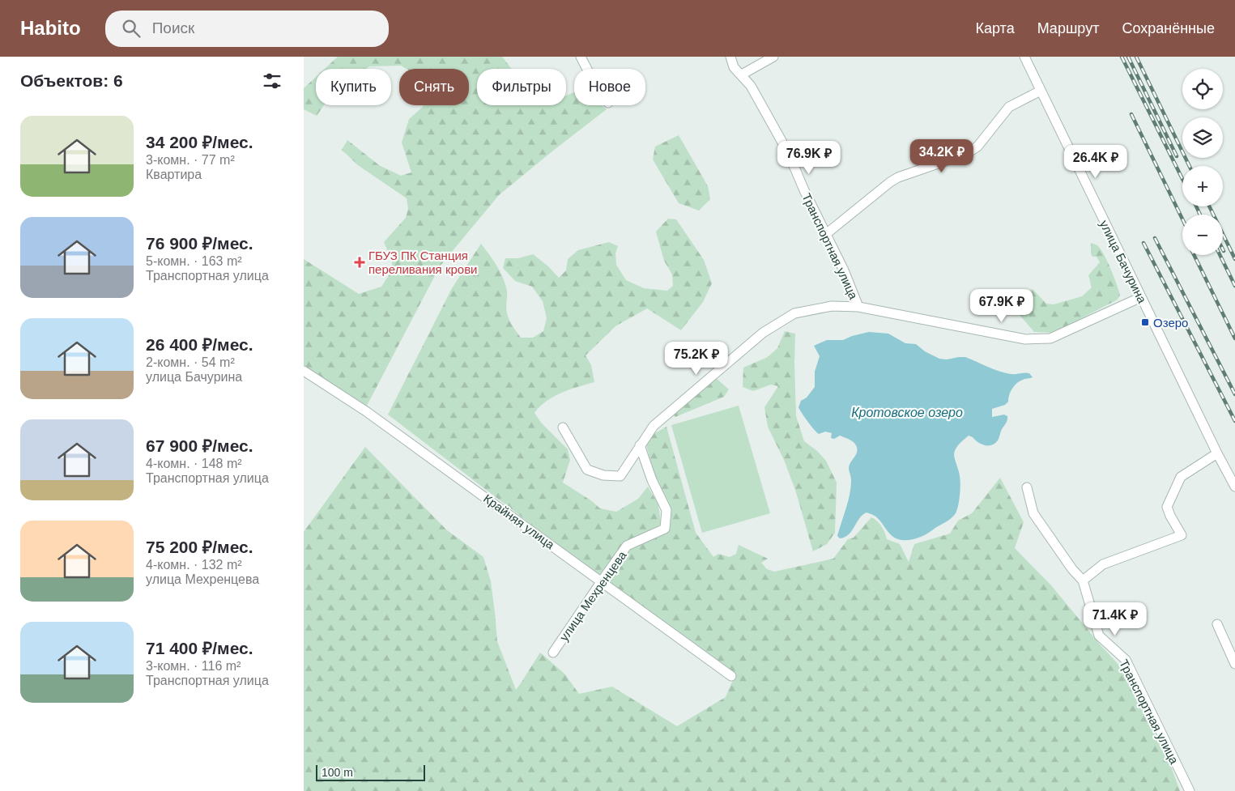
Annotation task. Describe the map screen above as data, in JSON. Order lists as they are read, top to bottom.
{
  "streets": {
    "street": [
      "Транспортная улица",
      "улица Бачурина",
      "Крайняя улица",
      "улица Мехренцева"
    ]
  },
  "crossings": [
    ["Транспортная улица", "улица Бачурина"],
    ["Крайняя улица", "улица Мехренцева"]
  ],
  "water": ["Кротовское озеро"],
  "places": {
    "health": ["ГБУЗ ПК Станция переливания крови"],
    "transit": ["Озеро"]
  },
  "scale_bar": "100 m",
  "page": {
    "header": "Habito",
    "search": "Поиск",
    "nav": ["Карта", "Маршрут", "Сохранённые"],
    "heading": "Объектов: 6",
    "map_buttons": ["+", "−"],
    "chip": [
      "Купить",
      "Снять",
      "Фильтры",
      "Новое"
    ],
    "list": [
      {
        "name": "34 200 ₽/мес.",
        "note": "3-комн. · 77 m² · Квартира"
      },
      {
        "name": "76 900 ₽/мес.",
        "note": "5-комн. · 163 m² · Транспортная улица"
      },
      {
        "name": "26 400 ₽/мес.",
        "note": "2-комн. · 54 m² · улица Бачурина"
      },
      {
        "name": "67 900 ₽/мес.",
        "note": "4-комн. · 148 m² · Транспортная улица"
      },
      {
        "name": "75 200 ₽/мес.",
        "note": "4-комн. · 132 m² · улица Мехренцева"
      },
      {
        "name": "71 400 ₽/мес.",
        "note": "3-комн. · 116 m² · Транспортная улица"
      }
    ],
    "price": [
      "34.2K ₽",
      "76.9K ₽",
      "26.4K ₽",
      "67.9K ₽",
      "75.2K ₽",
      "71.4K ₽"
    ],
    "scale": "100 m"
  }
}
